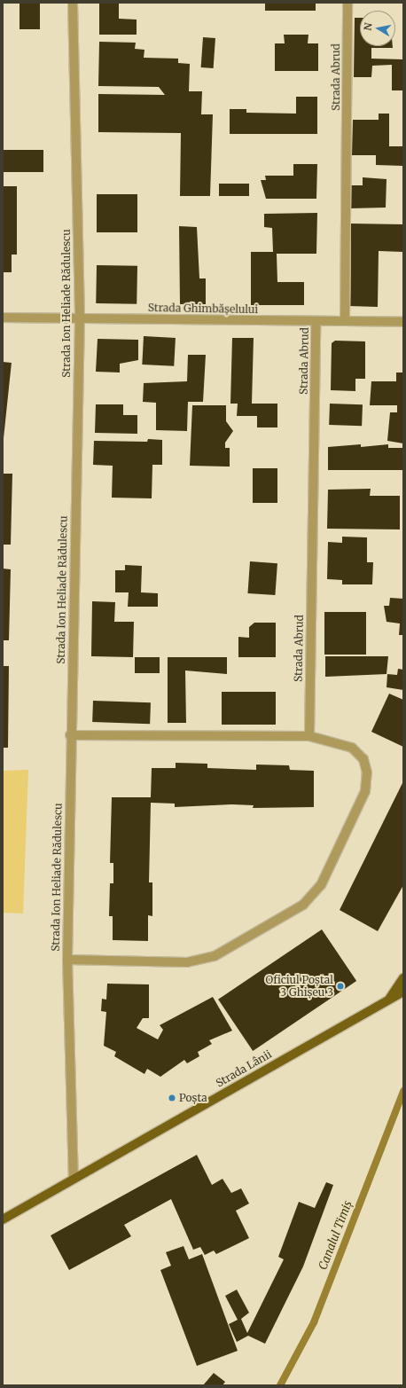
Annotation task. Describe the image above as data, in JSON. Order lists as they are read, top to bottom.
{
  "streets": {
    "main road": ["Strada Lânii"],
    "street": ["Strada Abrud", "Strada Ion Heliade Rădulescu", "Strada Ghimbășelului"]
  },
  "crossings": [
    ["Strada Abrud", "Strada Ghimbășelului"],
    ["Strada Ion Heliade Rădulescu", "Strada Ghimbășelului"],
    ["Strada Ion Heliade Rădulescu", "Strada Lânii"]
  ],
  "water": ["Canalul Timiș"],
  "places": ["Oficiul Poștal 3 Ghișeu 3", "Poșta"],
  "north": "left"
}
